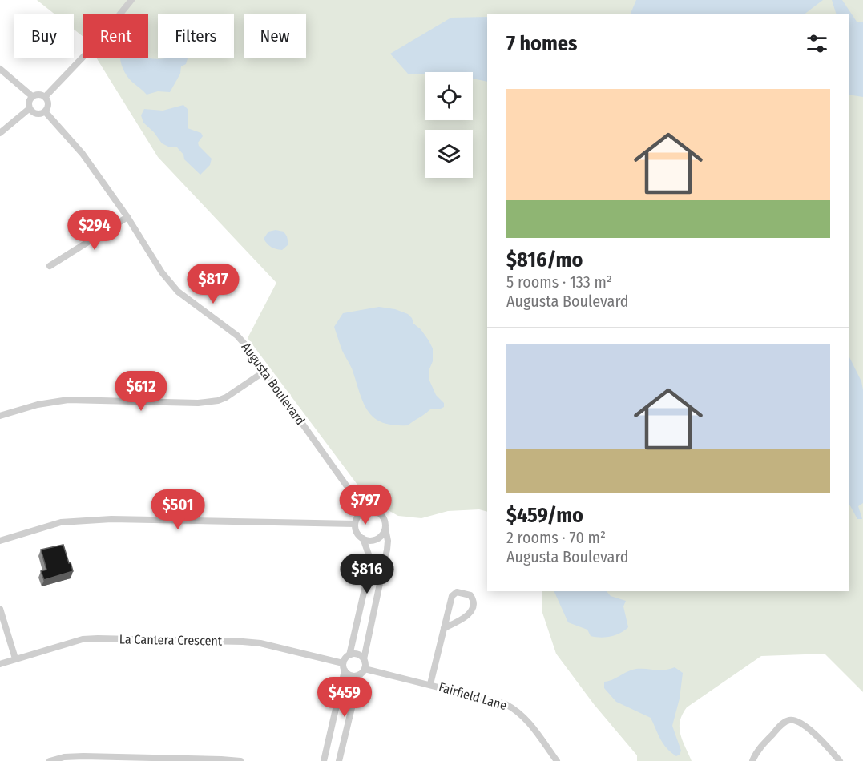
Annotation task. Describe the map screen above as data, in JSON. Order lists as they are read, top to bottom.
{
  "streets": {
    "street": ["Augusta Boulevard", "La Cantera Crescent", "Fairfield Lane"]
  },
  "crossings": [
    ["La Cantera Crescent", "Fairfield Lane"]
  ],
  "page": {
    "chip": [
      "Buy",
      "Rent",
      "Filters",
      "New"
    ],
    "heading": "7 homes",
    "list": [
      {
        "name": "$816/mo",
        "note": "5 rooms · 133 m² · Augusta Boulevard"
      },
      {
        "name": "$459/mo",
        "note": "2 rooms · 70 m² · Augusta Boulevard"
      }
    ],
    "price": [
      "$294",
      "$817",
      "$612",
      "$797",
      "$501",
      "$816",
      "$459"
    ]
  }
}
